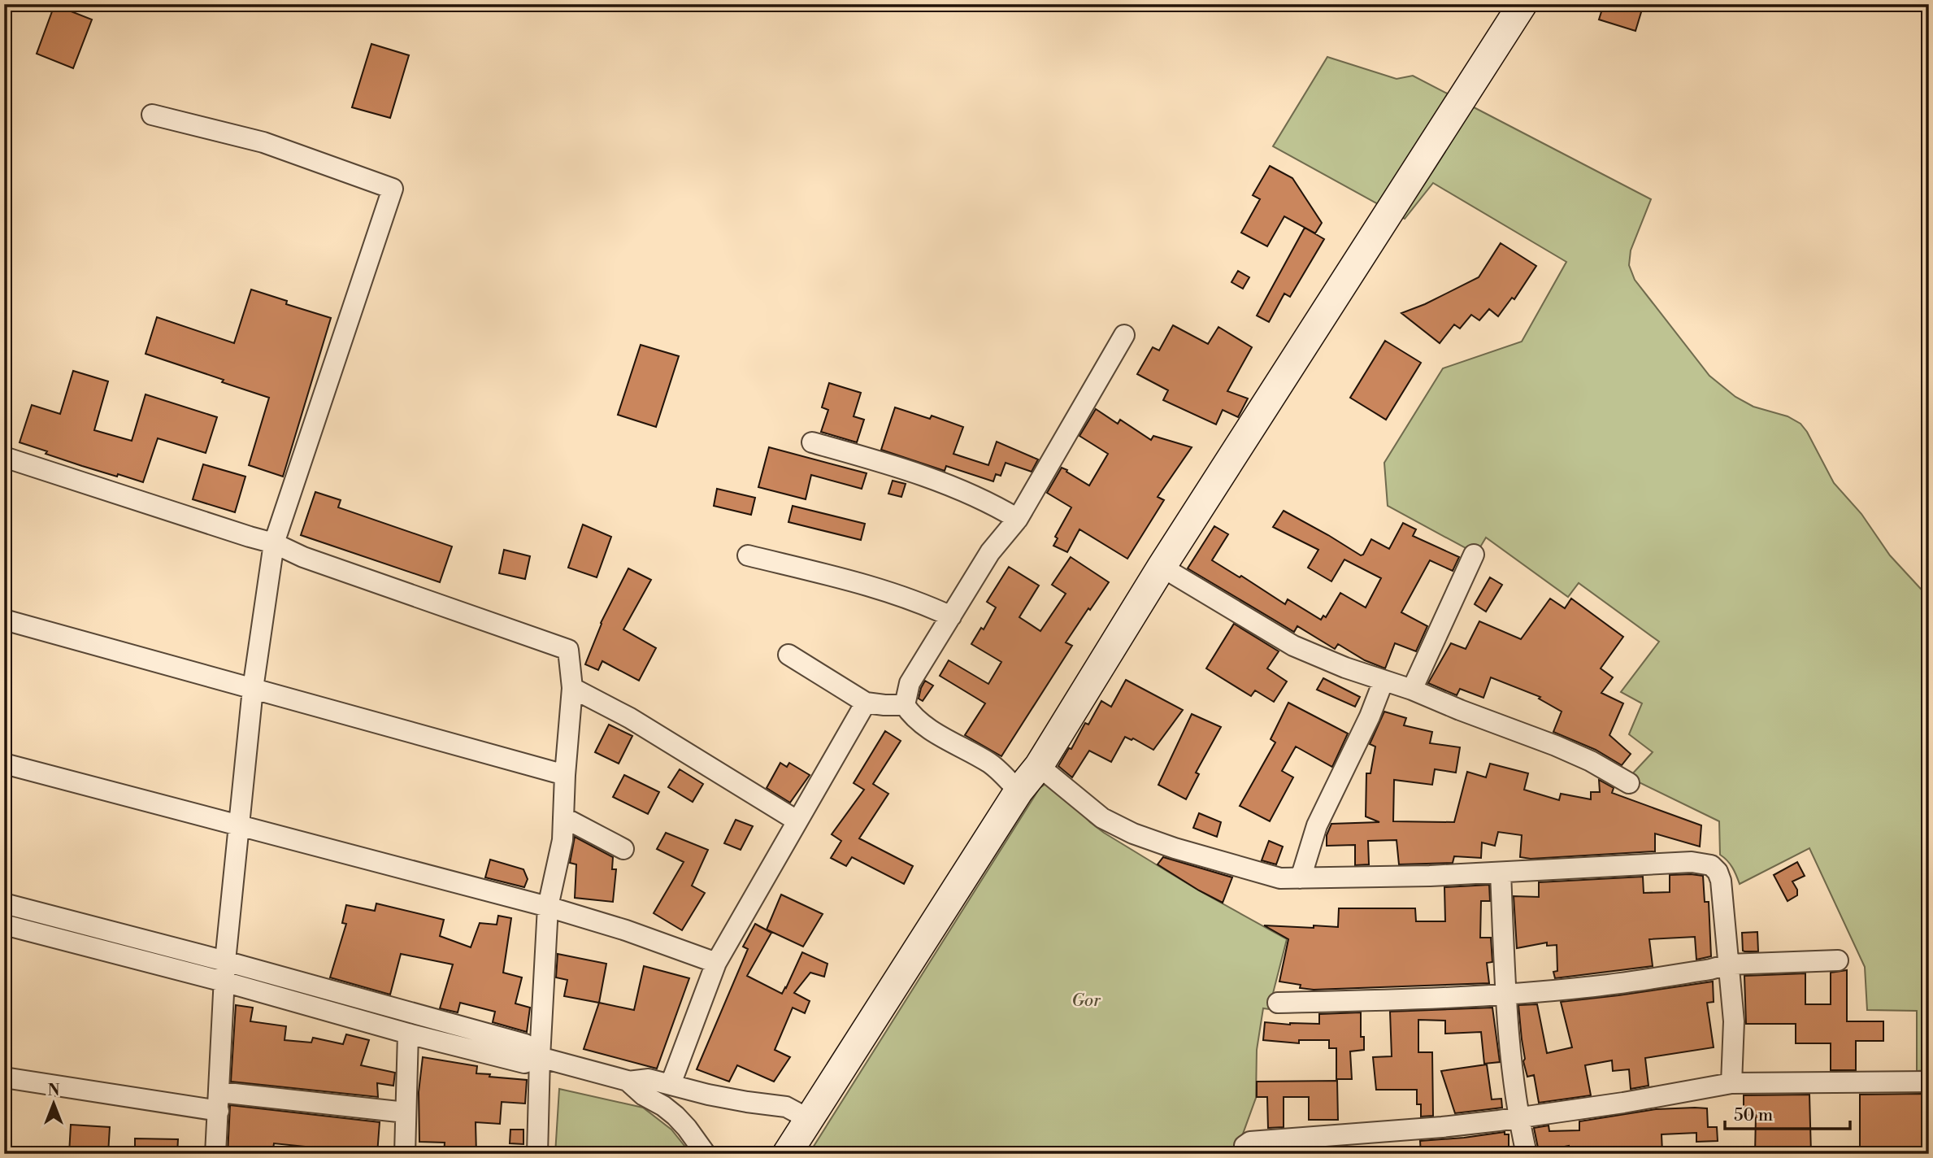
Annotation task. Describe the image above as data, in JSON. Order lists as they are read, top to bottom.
{
  "parks": ["Gor"],
  "scale_bar": "50 m",
  "north": "top"
}
